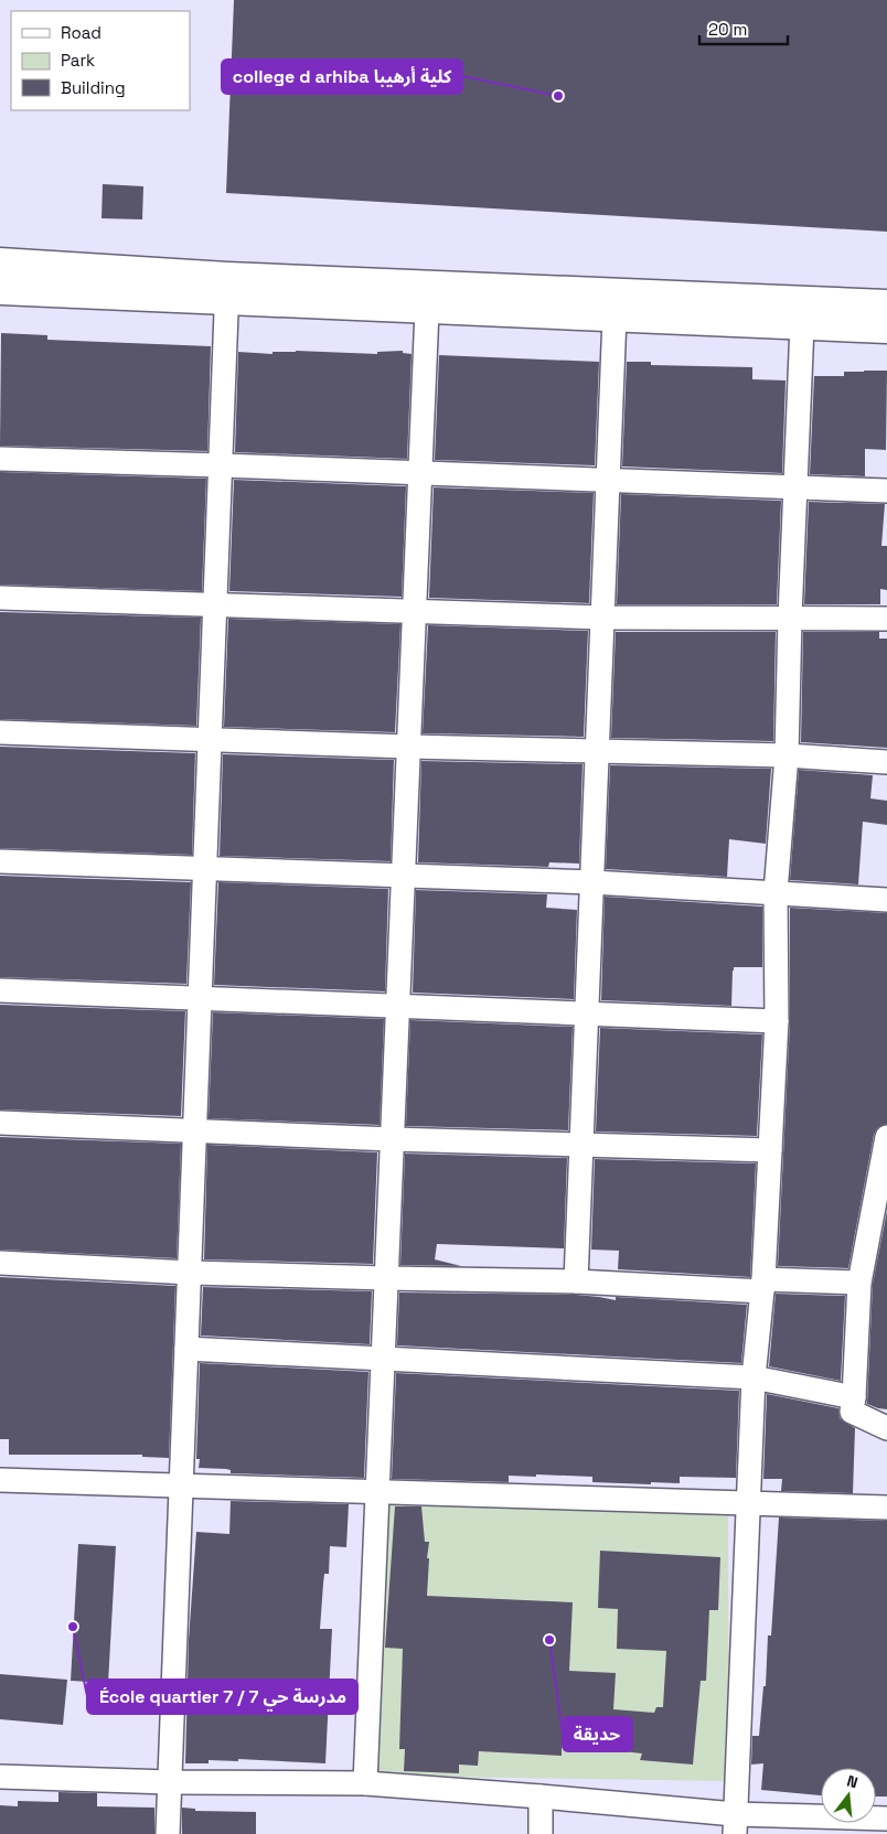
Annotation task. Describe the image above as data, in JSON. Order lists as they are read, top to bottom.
{
  "places": ["college d arhiba كلية أرهيبا", "École quartier 7 / مدرسة حي 7", "حديقة"],
  "legend": ["Road", "Park", "Building"],
  "scale_bar": "20 m",
  "north": "top"
}
